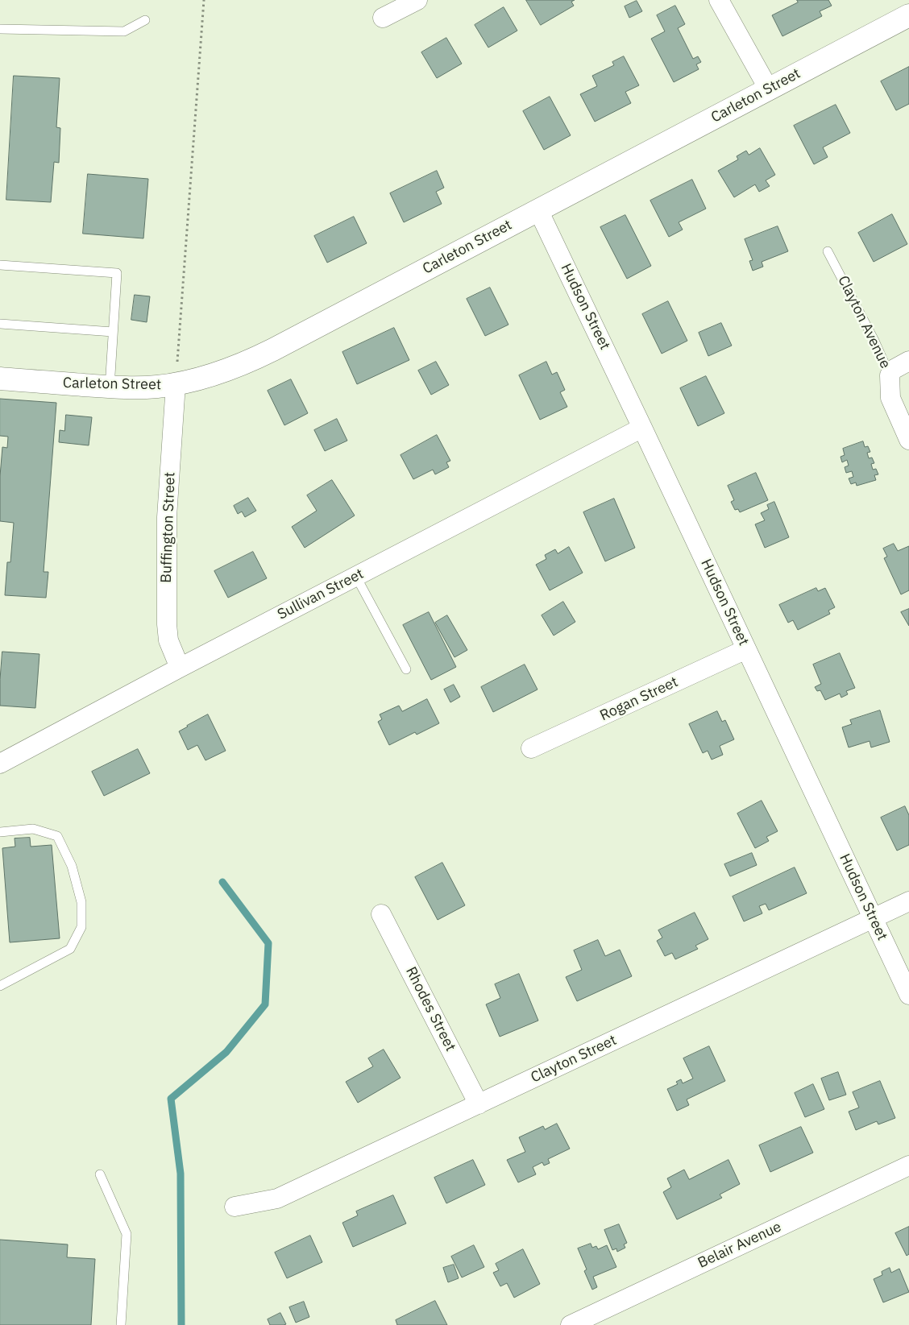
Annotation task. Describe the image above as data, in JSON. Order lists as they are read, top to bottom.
{
  "streets": {
    "street": [
      "Carleton Street",
      "Hudson Street",
      "Clayton Avenue",
      "Buffington Street",
      "Sullivan Street",
      "Rogan Street",
      "Rhodes Street",
      "Clayton Street",
      "Belair Avenue"
    ]
  },
  "crossings": [
    ["Carleton Street", "Hudson Street"],
    ["Carleton Street", "Buffington Street"],
    ["Hudson Street", "Sullivan Street"],
    ["Hudson Street", "Rogan Street"],
    ["Hudson Street", "Clayton Street"],
    ["Buffington Street", "Sullivan Street"],
    ["Rhodes Street", "Clayton Street"]
  ]
}
